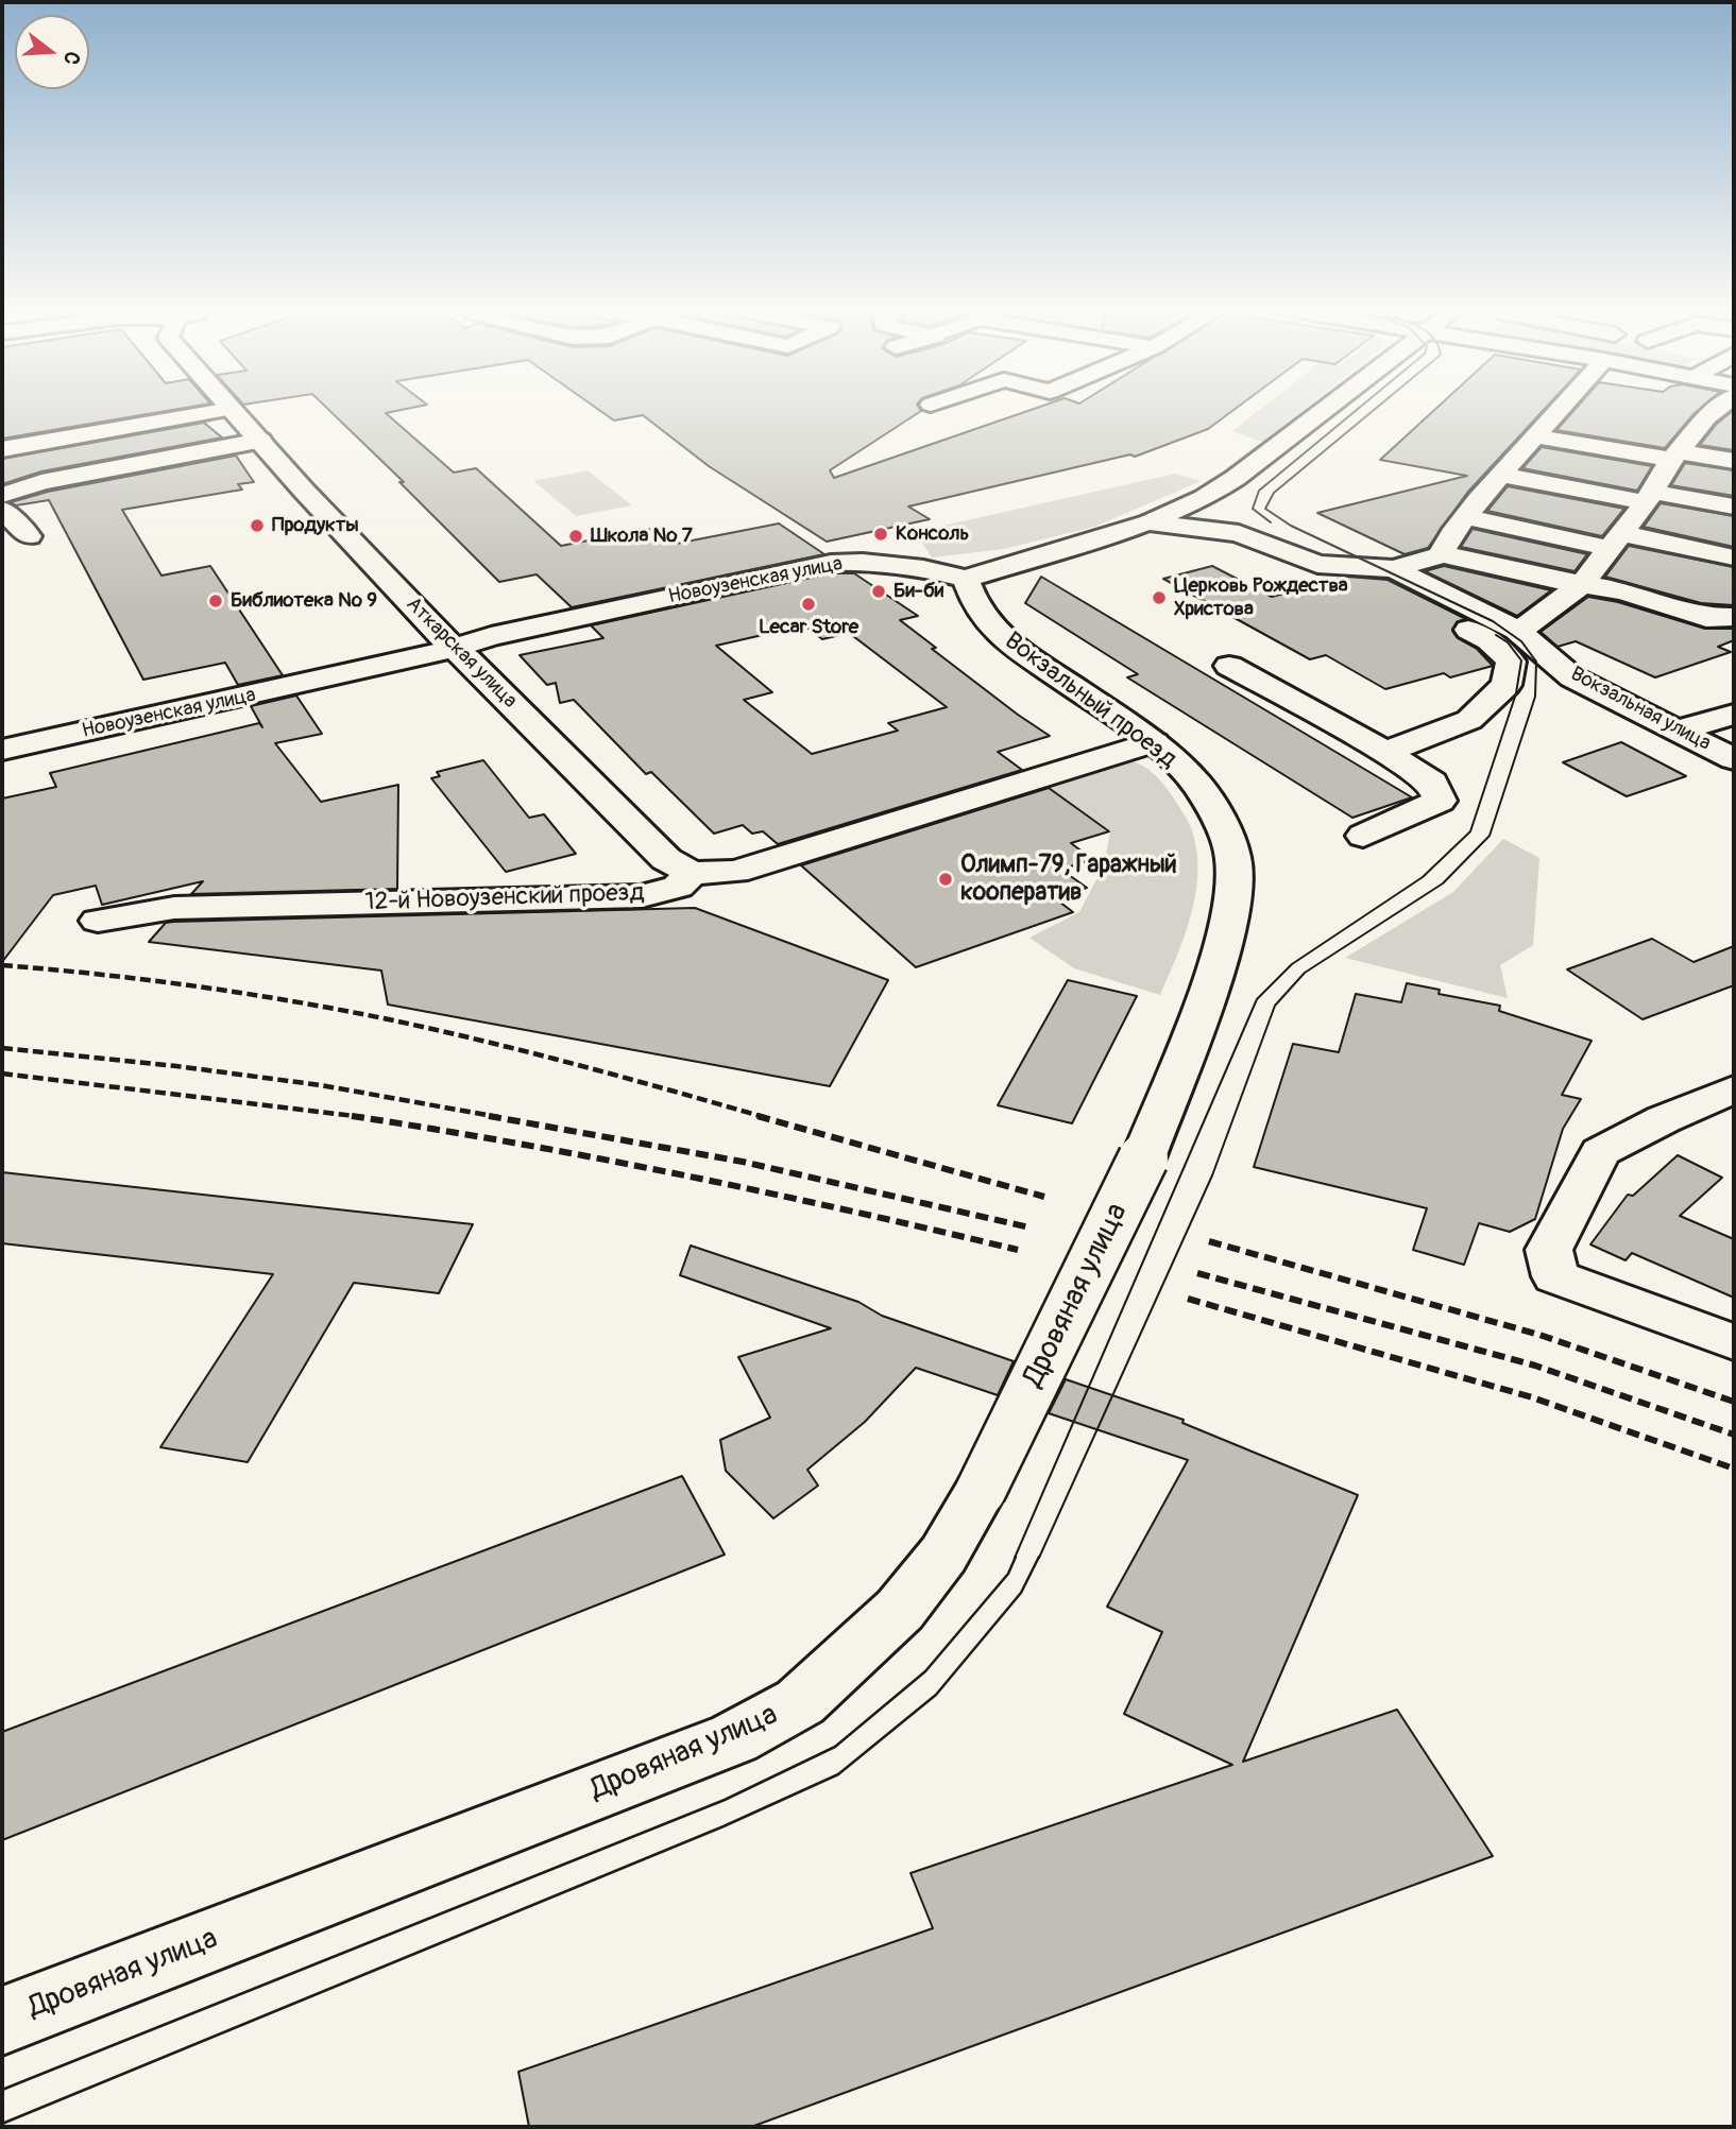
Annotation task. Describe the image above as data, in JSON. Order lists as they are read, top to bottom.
{
  "streets": {
    "main road": [
      "Новоузенская улица",
      "Аткарская улица",
      "Вокзальный проезд",
      "Вокзальная улица",
      "12-й Новоузенский проезд",
      "Дровяная улица"
    ]
  },
  "crossings": [
    ["Новоузенская улица", "Аткарская улица"],
    ["Новоузенская улица", "Вокзальный проезд"],
    ["Аткарская улица", "12-й Новоузенский проезд"],
    ["Вокзальный проезд", "12-й Новоузенский проезд"],
    ["Вокзальный проезд", "Дровяная улица"]
  ],
  "places": [
    "Продукты",
    "Консоль",
    "Школа № 7",
    "Би-би",
    "Церковь Рождества Христова",
    "Библиотека № 9",
    "Lecar Store",
    "Олимп-79, Гаражный кооператив"
  ],
  "north": "right"
}
